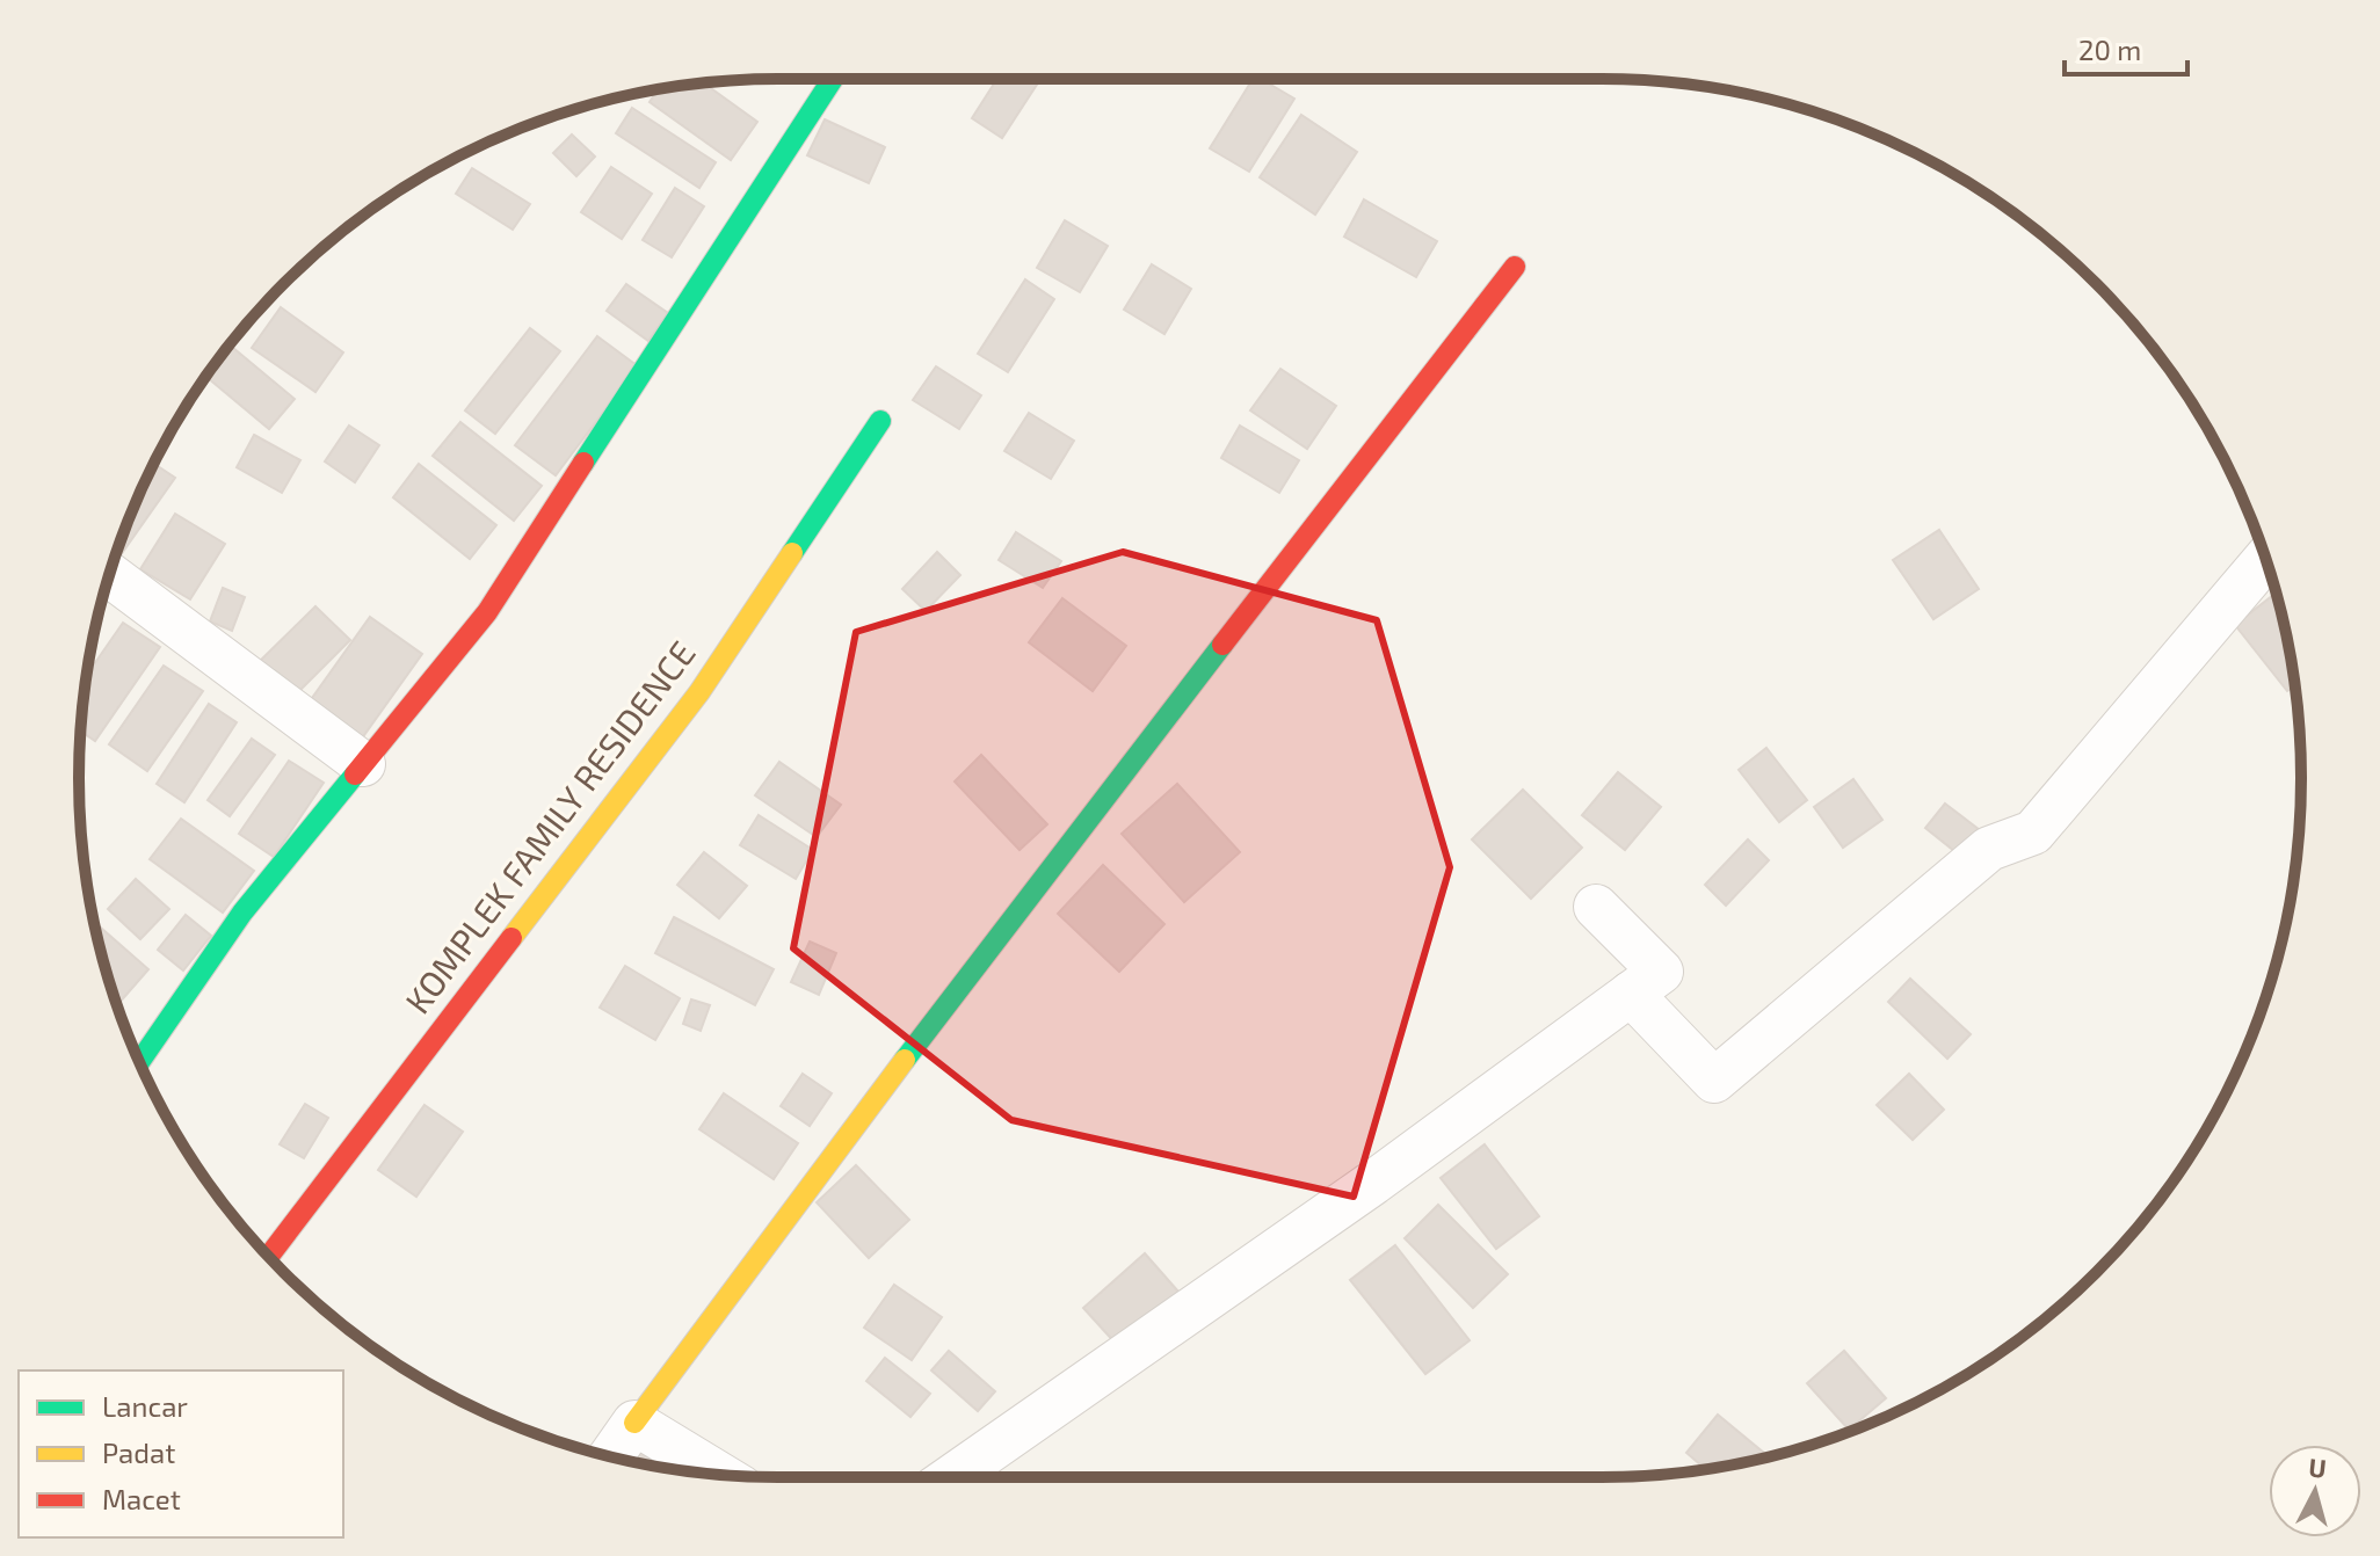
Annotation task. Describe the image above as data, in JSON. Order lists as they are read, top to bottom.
{
  "streets": {
    "street": ["KOMPLEK FAMILY RESIDENCE"]
  },
  "legend": ["Lancar", "Padat", "Macet"],
  "scale_bar": "20 m",
  "north": "top"
}
